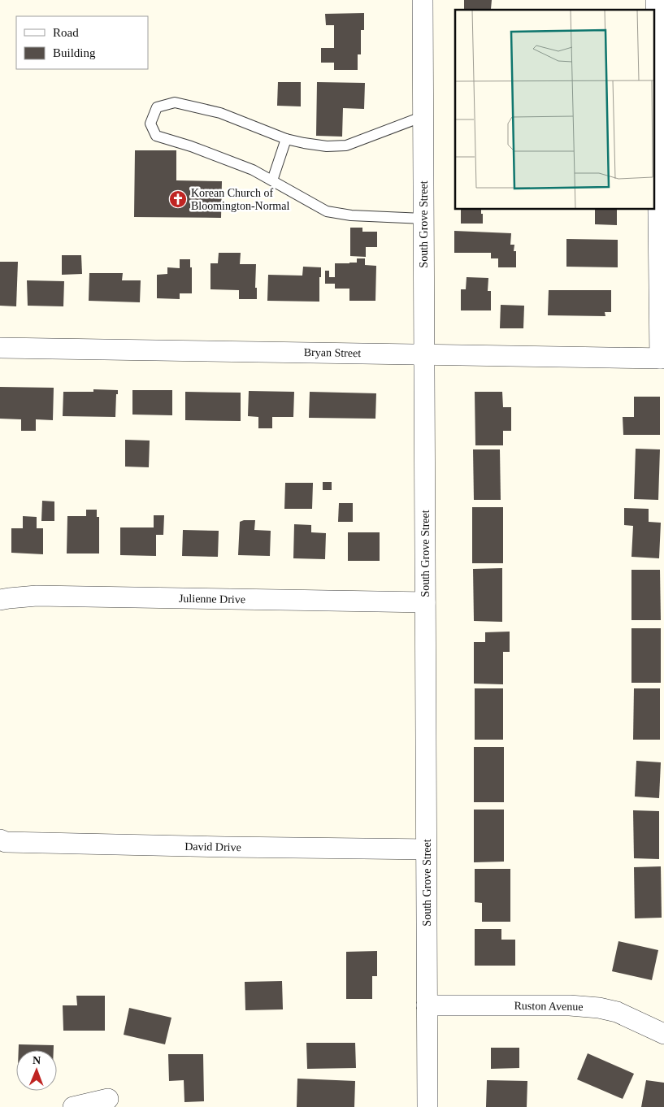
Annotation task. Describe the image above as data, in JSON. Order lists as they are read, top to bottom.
{
  "streets": {
    "street": [
      "South Grove Street",
      "Bryan Street",
      "Julienne Drive",
      "David Drive",
      "Ruston Avenue"
    ]
  },
  "crossings": [
    ["South Grove Street", "Bryan Street"],
    ["South Grove Street", "Julienne Drive"],
    ["South Grove Street", "David Drive"],
    ["South Grove Street", "Ruston Avenue"]
  ],
  "places": {
    "church": ["Korean Church of Bloomington-Normal"]
  },
  "legend": ["Road", "Building"],
  "north": "top"
}
